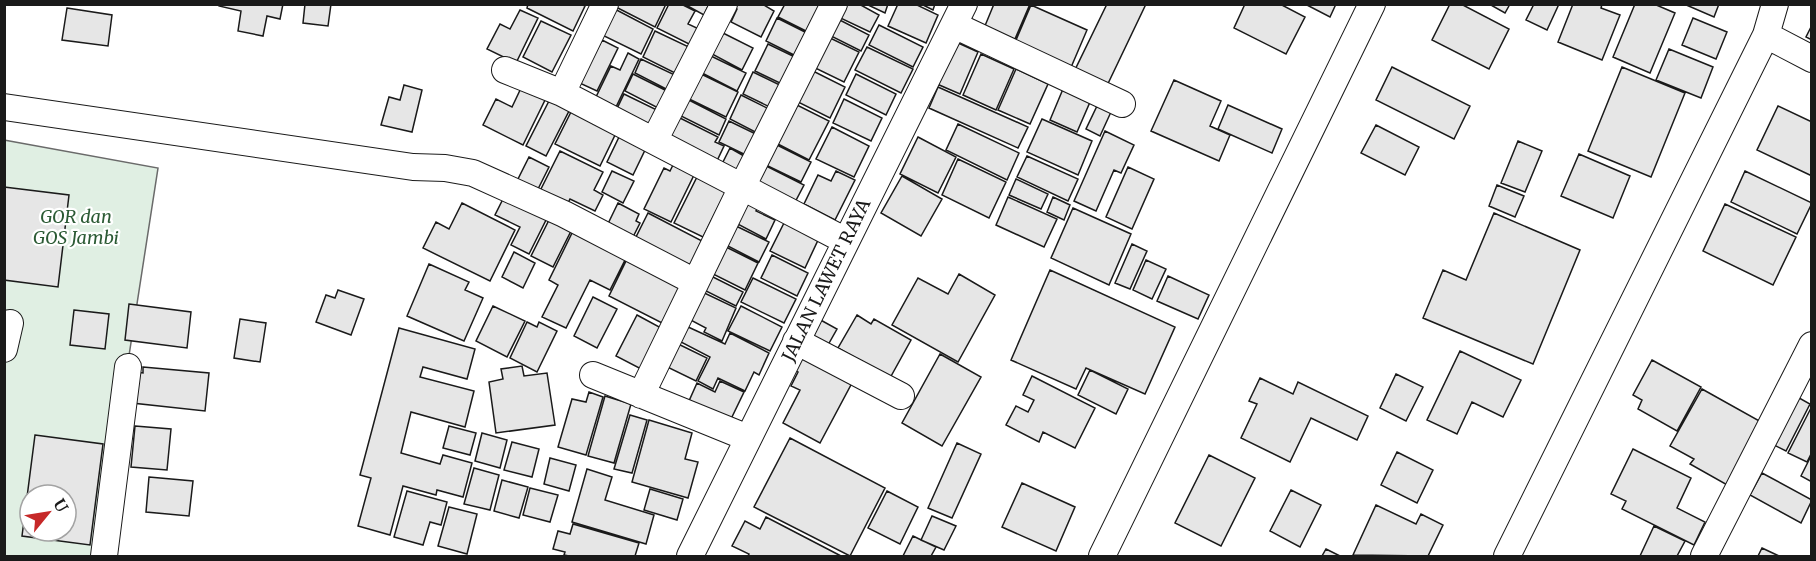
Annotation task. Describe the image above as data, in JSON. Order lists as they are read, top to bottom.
{
  "streets": {
    "street": ["JALAN LAWET RAYA"]
  },
  "parks": ["GOR dan GOS Jambi"],
  "north": "top right"
}
